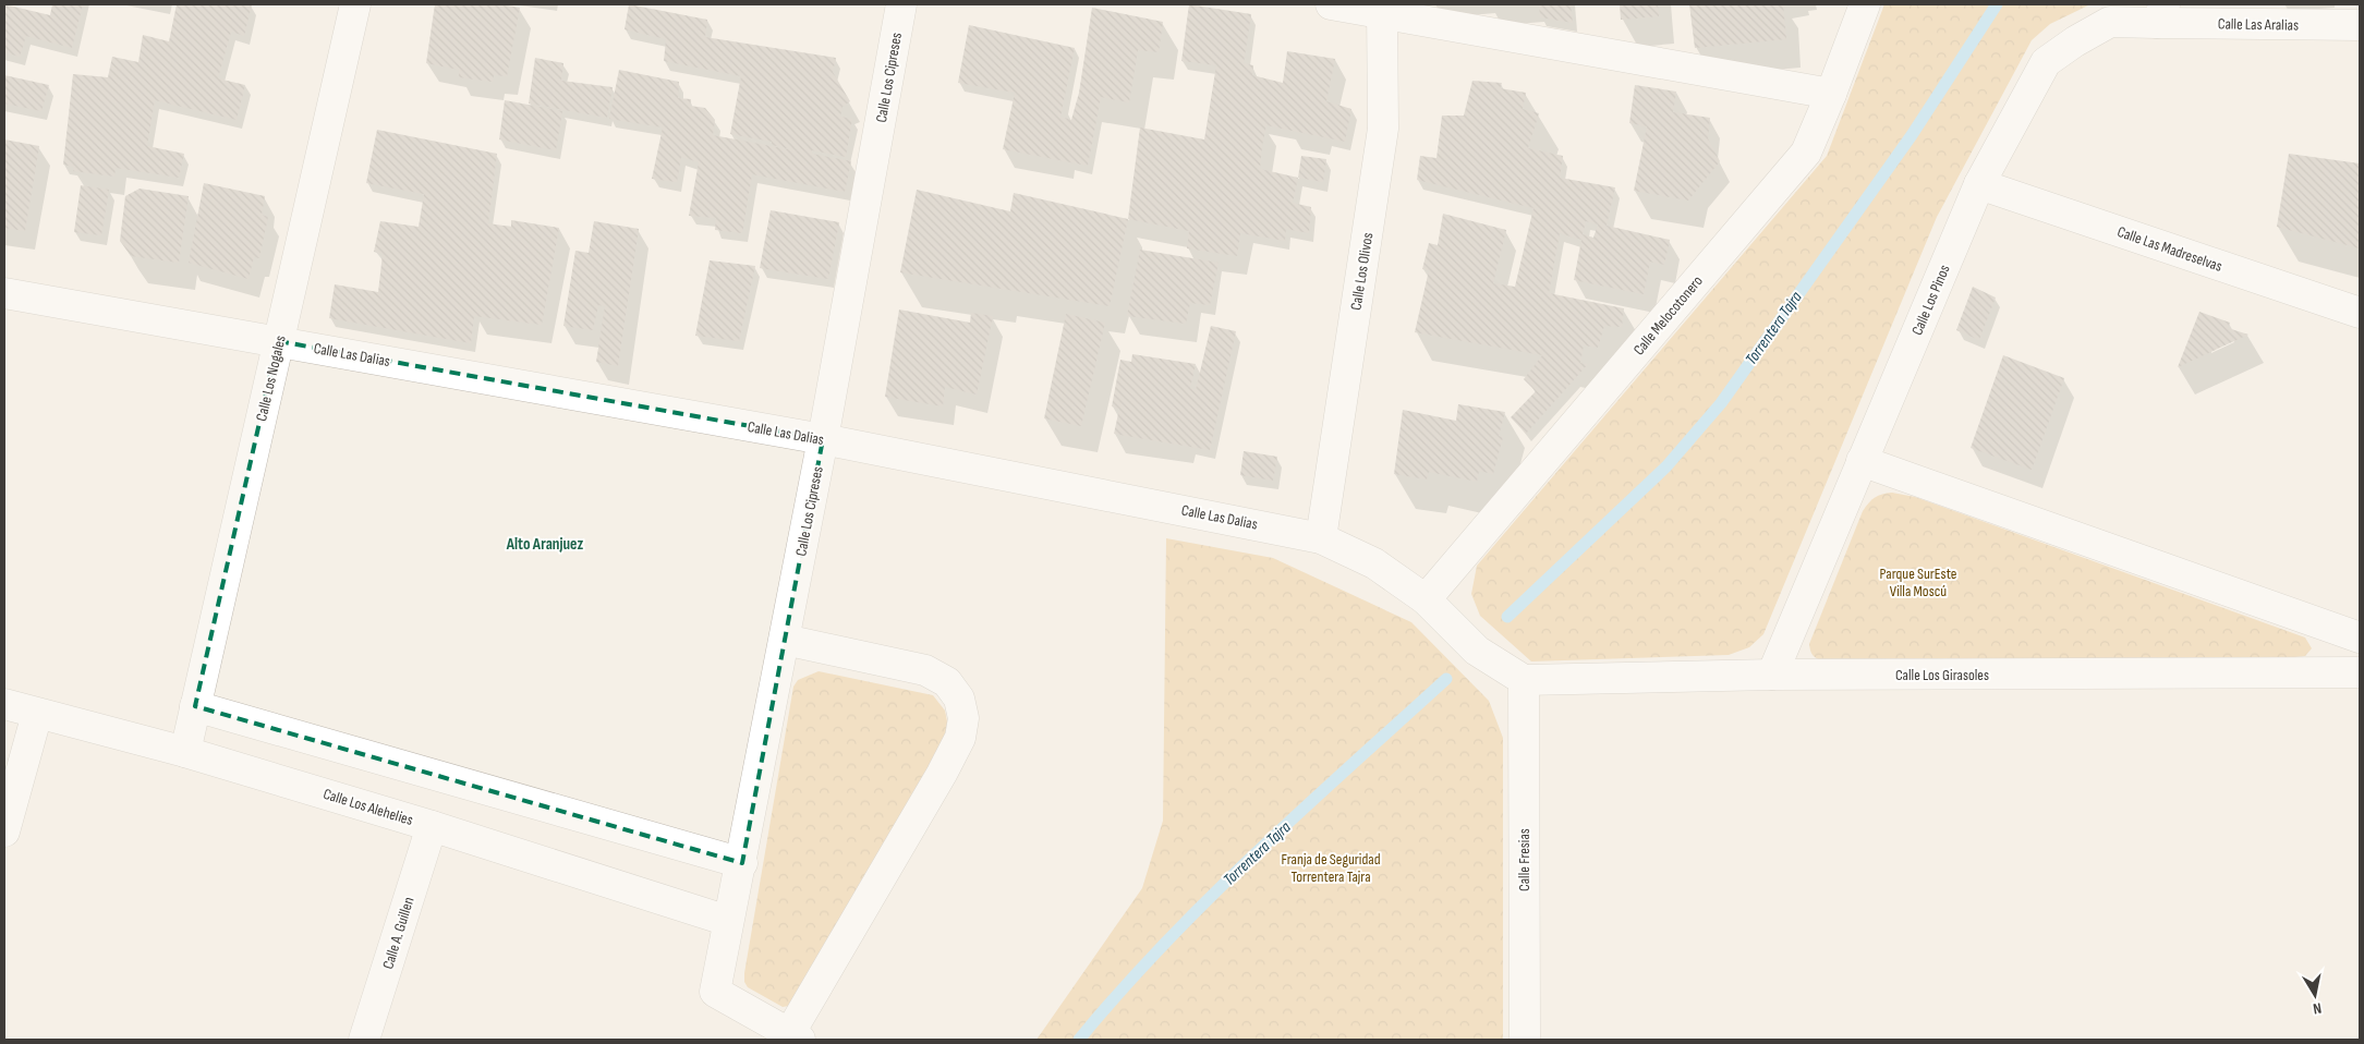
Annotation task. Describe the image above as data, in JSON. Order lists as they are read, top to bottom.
{
  "streets": {
    "street": [
      "Calle Las Aralias",
      "Calle Los Cipreses",
      "Calle Las Madreselvas",
      "Calle Los Olivos",
      "Calle Los Pinos",
      "Calle Melocotonero",
      "Calle Las Dalias",
      "Calle Los Nogales",
      "Calle Los Girasoles",
      "Calle Los Alehelies",
      "Calle Fresias",
      "Calle A. Guillen"
    ]
  },
  "crossings": [
    ["Calle Las Aralias", "Calle Los Pinos"],
    ["Calle Los Cipreses", "Calle Las Dalias"],
    ["Calle Los Cipreses", "Calle Los Alehelies"],
    ["Calle Las Madreselvas", "Calle Los Pinos"],
    ["Calle Los Olivos", "Calle Las Dalias"],
    ["Calle Los Pinos", "Calle Los Girasoles"],
    ["Calle Melocotonero", "Calle Las Dalias"],
    ["Calle Las Dalias", "Calle Los Nogales"],
    ["Calle Las Dalias", "Calle Los Girasoles"],
    ["Calle Las Dalias", "Calle Fresias"],
    ["Calle Los Nogales", "Calle Los Alehelies"],
    ["Calle Los Girasoles", "Calle Fresias"],
    ["Calle Los Alehelies", "Calle A. Guillen"]
  ],
  "districts": ["Alto Aranjuez"],
  "water": ["Torrentera Tajra"],
  "parks": ["Parque SurEste Villa Moscú", "Franja de Seguridad Torrentera Tajra"],
  "north": "bottom"
}
